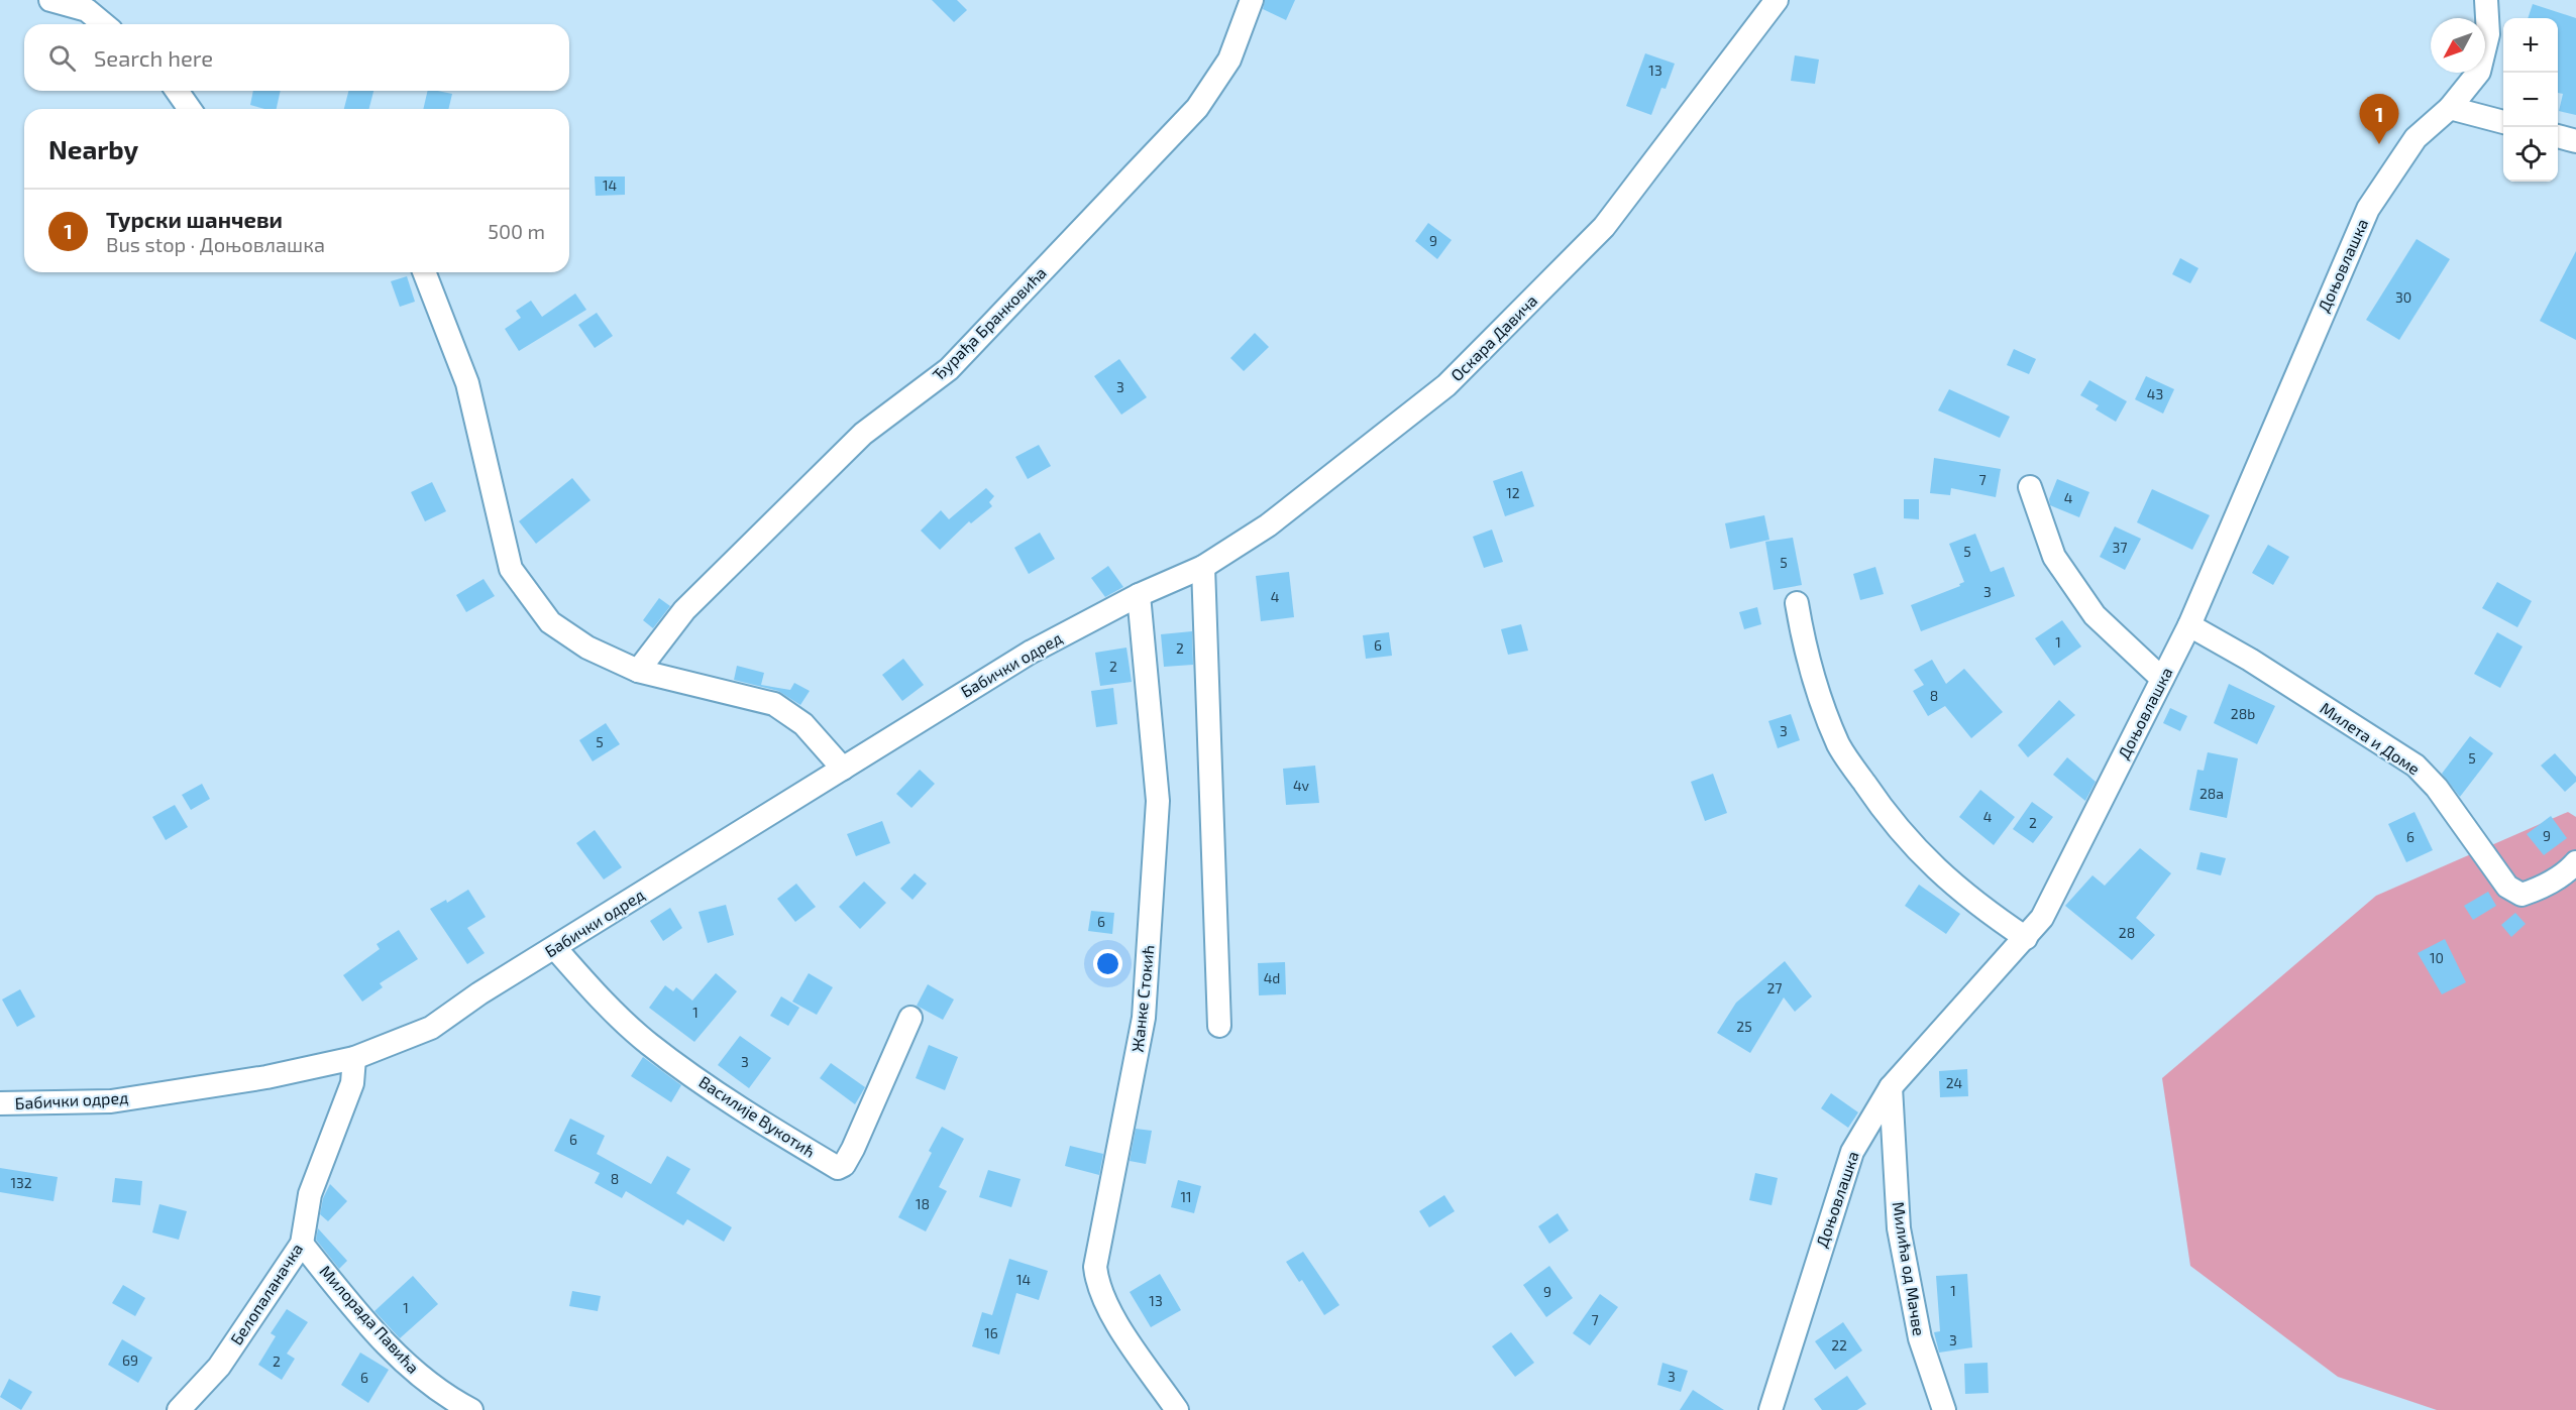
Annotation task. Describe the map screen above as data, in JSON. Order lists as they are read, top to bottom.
{
  "streets": {
    "street": [
      "Доњовлашка",
      "Ђурађа Бранковића",
      "Оскара Давича",
      "Бабички одред",
      "Милета и Доме",
      "Жанке Стокић",
      "Василије Вукотић",
      "Милића од Мачве",
      "Белопаланачка",
      "Милорада Павића"
    ]
  },
  "crossings": [
    ["Доњовлашка", "Милета и Доме"],
    ["Доњовлашка", "Милића од Мачве"],
    ["Оскара Давича", "Бабички одред"],
    ["Оскара Давича", "Жанке Стокић"],
    ["Бабички одред", "Жанке Стокић"],
    ["Бабички одред", "Василије Вукотић"],
    ["Бабички одред", "Белопаланачка"],
    ["Белопаланачка", "Милорада Павића"]
  ],
  "house_numbers": [
    "13",
    "14",
    "9",
    "30",
    "3",
    "43",
    "7",
    "12",
    "4",
    "37",
    "5",
    "5",
    "3",
    "4",
    "1",
    "6",
    "2",
    "2",
    "8",
    "28b",
    "3",
    "5",
    "5",
    "4v",
    "28a",
    "4",
    "2",
    "9",
    "6",
    "6",
    "28",
    "10",
    "4d",
    "27",
    "1",
    "25",
    "3",
    "24",
    "6",
    "8",
    "132",
    "11",
    "18",
    "14",
    "1",
    "9",
    "13",
    "1",
    "7",
    "16",
    "3",
    "22",
    "69",
    "2",
    "3",
    "6"
  ],
  "north": "bottom left",
  "page": {
    "map_buttons": ["+", "−"],
    "search": "Search here",
    "pins": "1",
    "heading": "Nearby",
    "list": [
      {
        "mark": "1",
        "name": "Турски шанчеви",
        "note": "Bus stop · Доњовлашка",
        "value": "500 m"
      }
    ]
  }
}
